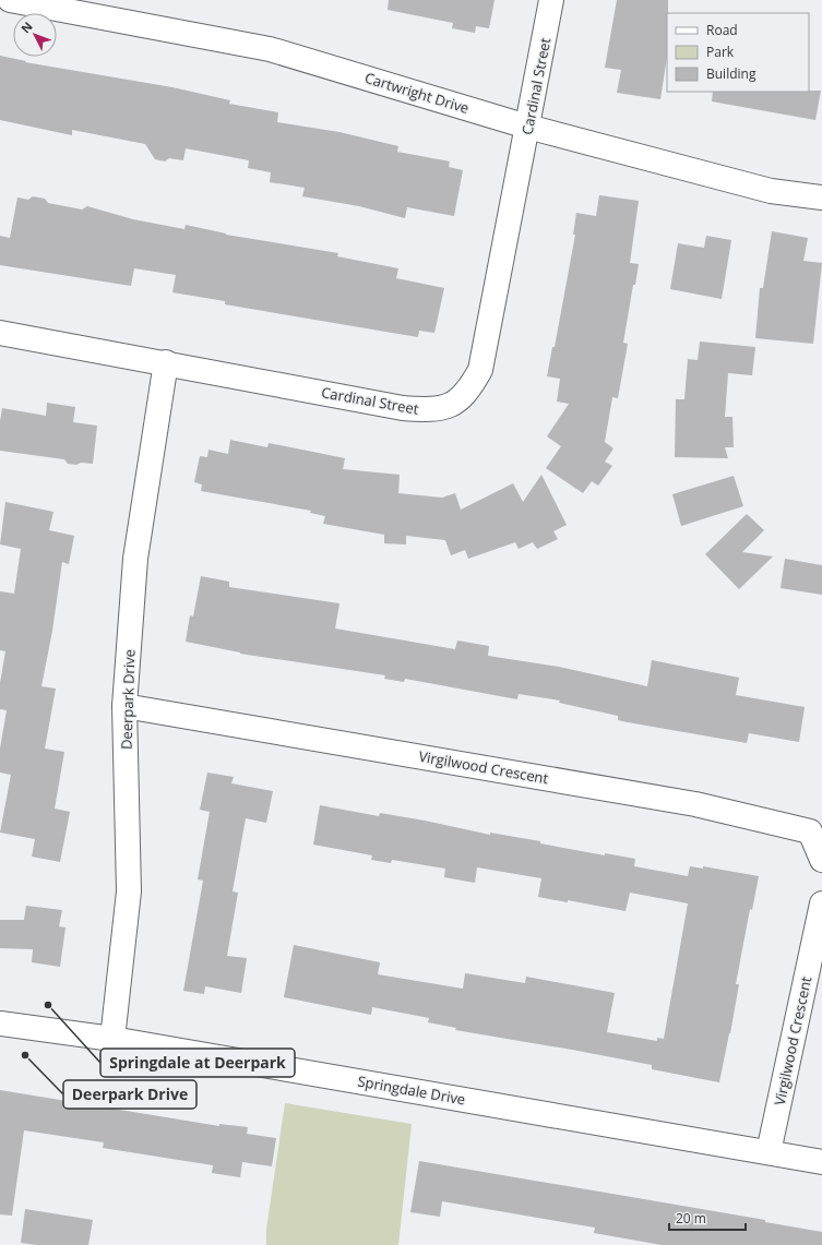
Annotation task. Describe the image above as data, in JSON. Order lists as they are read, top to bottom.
{
  "streets": {
    "street": [
      "Cardinal Street",
      "Cartwright Drive",
      "Deerpark Drive",
      "Virgilwood Crescent",
      "Springdale Drive"
    ]
  },
  "crossings": [
    ["Cardinal Street", "Cartwright Drive"],
    ["Cardinal Street", "Deerpark Drive"],
    ["Deerpark Drive", "Virgilwood Crescent"],
    ["Deerpark Drive", "Springdale Drive"],
    ["Virgilwood Crescent", "Springdale Drive"]
  ],
  "places": ["Springdale at Deerpark", "Deerpark Drive"],
  "legend": ["Road", "Park", "Building"],
  "scale_bar": "20 m",
  "north": "top left"
}
